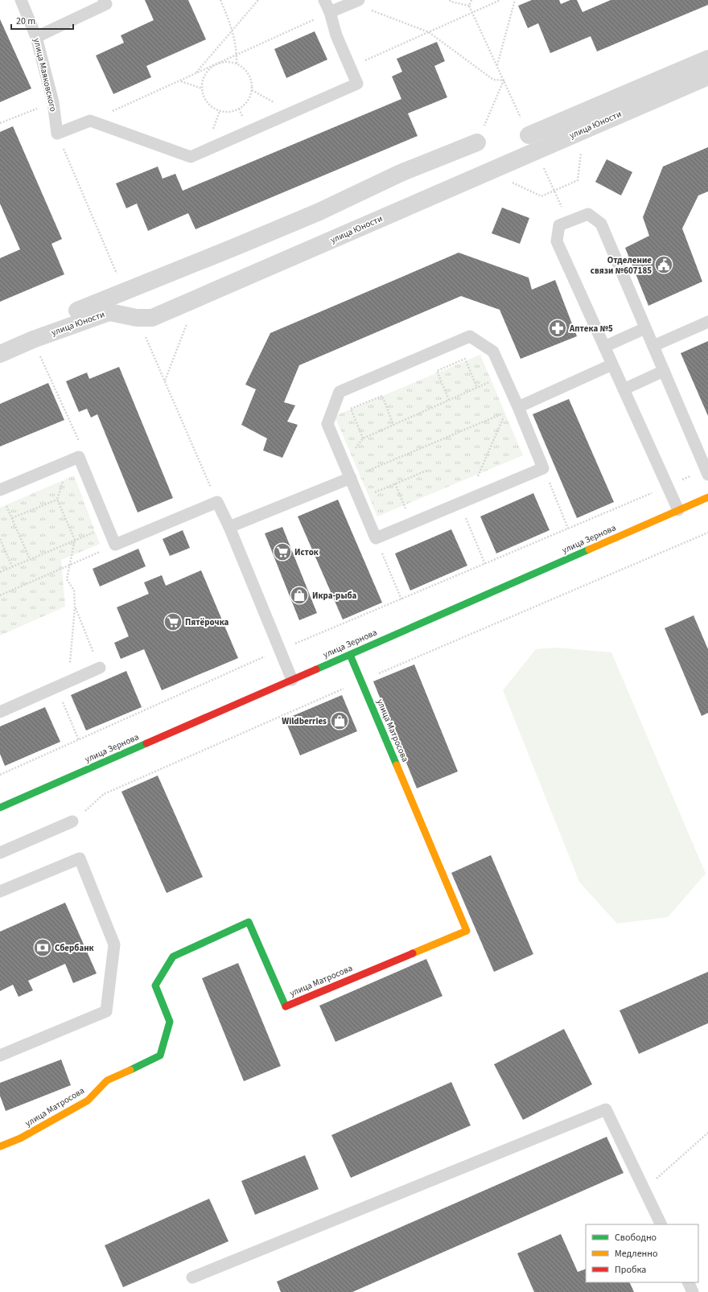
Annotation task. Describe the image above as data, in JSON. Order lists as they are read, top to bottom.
{
  "streets": {
    "street": ["улица Юности", "улица Зернова", "улица Матросова"],
    "lane": ["улица Маяковского"]
  },
  "crossings": [
    ["улица Зернова", "улица Матросова"]
  ],
  "places": {
    "public building": ["Отделение связи №607185"],
    "pharmacy": ["Аптека №5"],
    "supermarket": ["Исток", "Пятёрочка"],
    "shop": ["Икра-рыба", "Wildberries"],
    "bank": ["Сбербанк"]
  },
  "legend": ["Свободно", "Медленно", "Пробка"],
  "scale_bar": "20 m"
}
